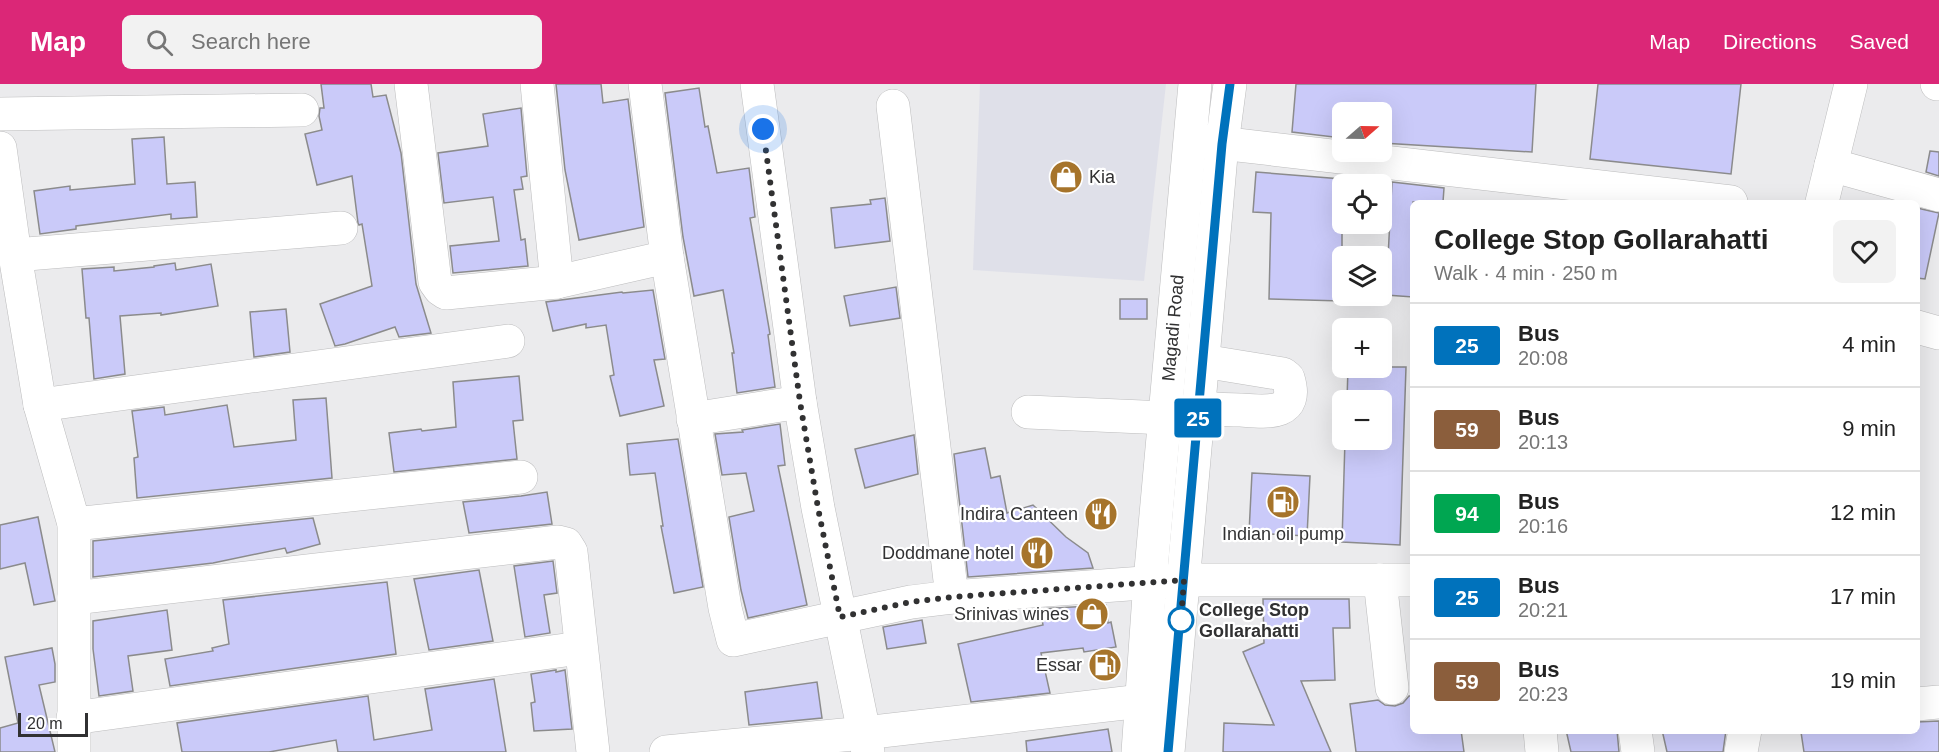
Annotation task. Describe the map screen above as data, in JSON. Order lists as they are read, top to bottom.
{
  "streets": {
    "street": ["Magadi Road"]
  },
  "places": {
    "shop": ["Kia", "Srinivas wines"],
    "fuel station": ["Indian oil pump", "Essar"],
    "restaurant": ["Indira Canteen", "Doddmane hotel"],
    "other": ["College Stop Gollarahatti"]
  },
  "lines": ["bus line 25"],
  "scale_bar": "20 m",
  "north": "right",
  "page": {
    "header": "Map",
    "search": "Search here",
    "nav": ["Map", "Directions", "Saved"],
    "on_map": "25",
    "map_buttons": ["+", "−"],
    "heading": ["College Stop Gollarahatti", "Walk · 4 min · 250 m"],
    "list": [
      {
        "mark": "25",
        "name": "Bus",
        "note": "20:08",
        "value": "4 min"
      },
      {
        "mark": "59",
        "name": "Bus",
        "note": "20:13",
        "value": "9 min"
      },
      {
        "mark": "94",
        "name": "Bus",
        "note": "20:16",
        "value": "12 min"
      },
      {
        "mark": "25",
        "name": "Bus",
        "note": "20:21",
        "value": "17 min"
      },
      {
        "mark": "59",
        "name": "Bus",
        "note": "20:23",
        "value": "19 min"
      }
    ],
    "scale": "20 m"
  }
}
